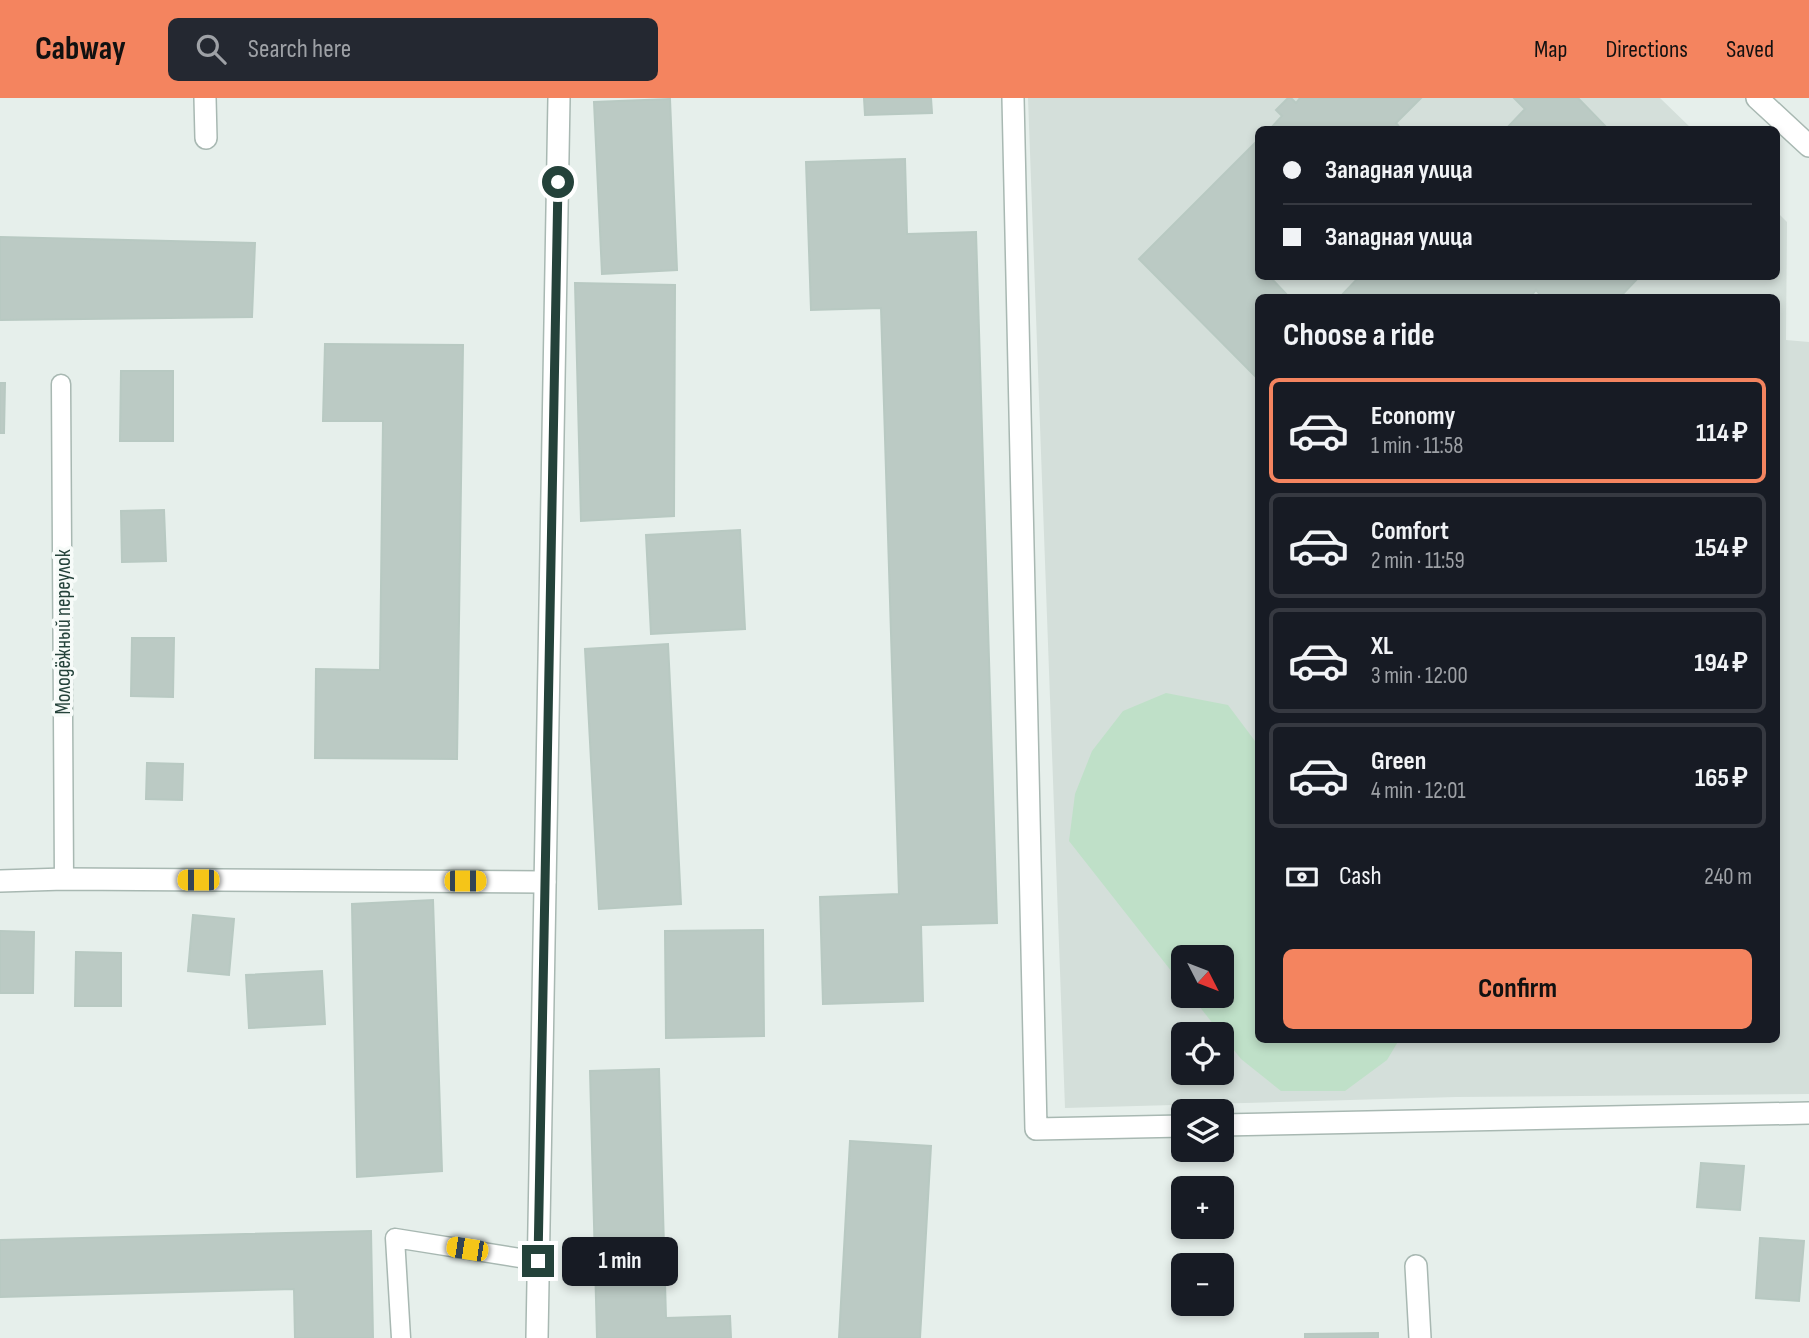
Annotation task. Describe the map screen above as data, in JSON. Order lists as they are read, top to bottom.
{
  "streets": {
    "lane": ["Молодёжный переулок"]
  },
  "north": "bottom right",
  "page": {
    "header": "Cabway",
    "search": "Search here",
    "nav": ["Map", "Directions", "Saved"],
    "banner": ["Западная улица", "Западная улица"],
    "heading": "Choose a ride",
    "list": [
      {
        "name": "Economy",
        "note": "1 min · 11:58",
        "value": "114 ₽"
      },
      {
        "name": "Comfort",
        "note": "2 min · 11:59",
        "value": "154 ₽"
      },
      {
        "name": "XL",
        "note": "3 min · 12:00",
        "value": "194 ₽"
      },
      {
        "name": "Green",
        "note": "4 min · 12:01",
        "value": "165 ₽"
      }
    ],
    "pay": ["Cash", "240 m"],
    "buttons": "Confirm",
    "map_buttons": ["+", "−"],
    "bubble": "1 min"
  }
}
